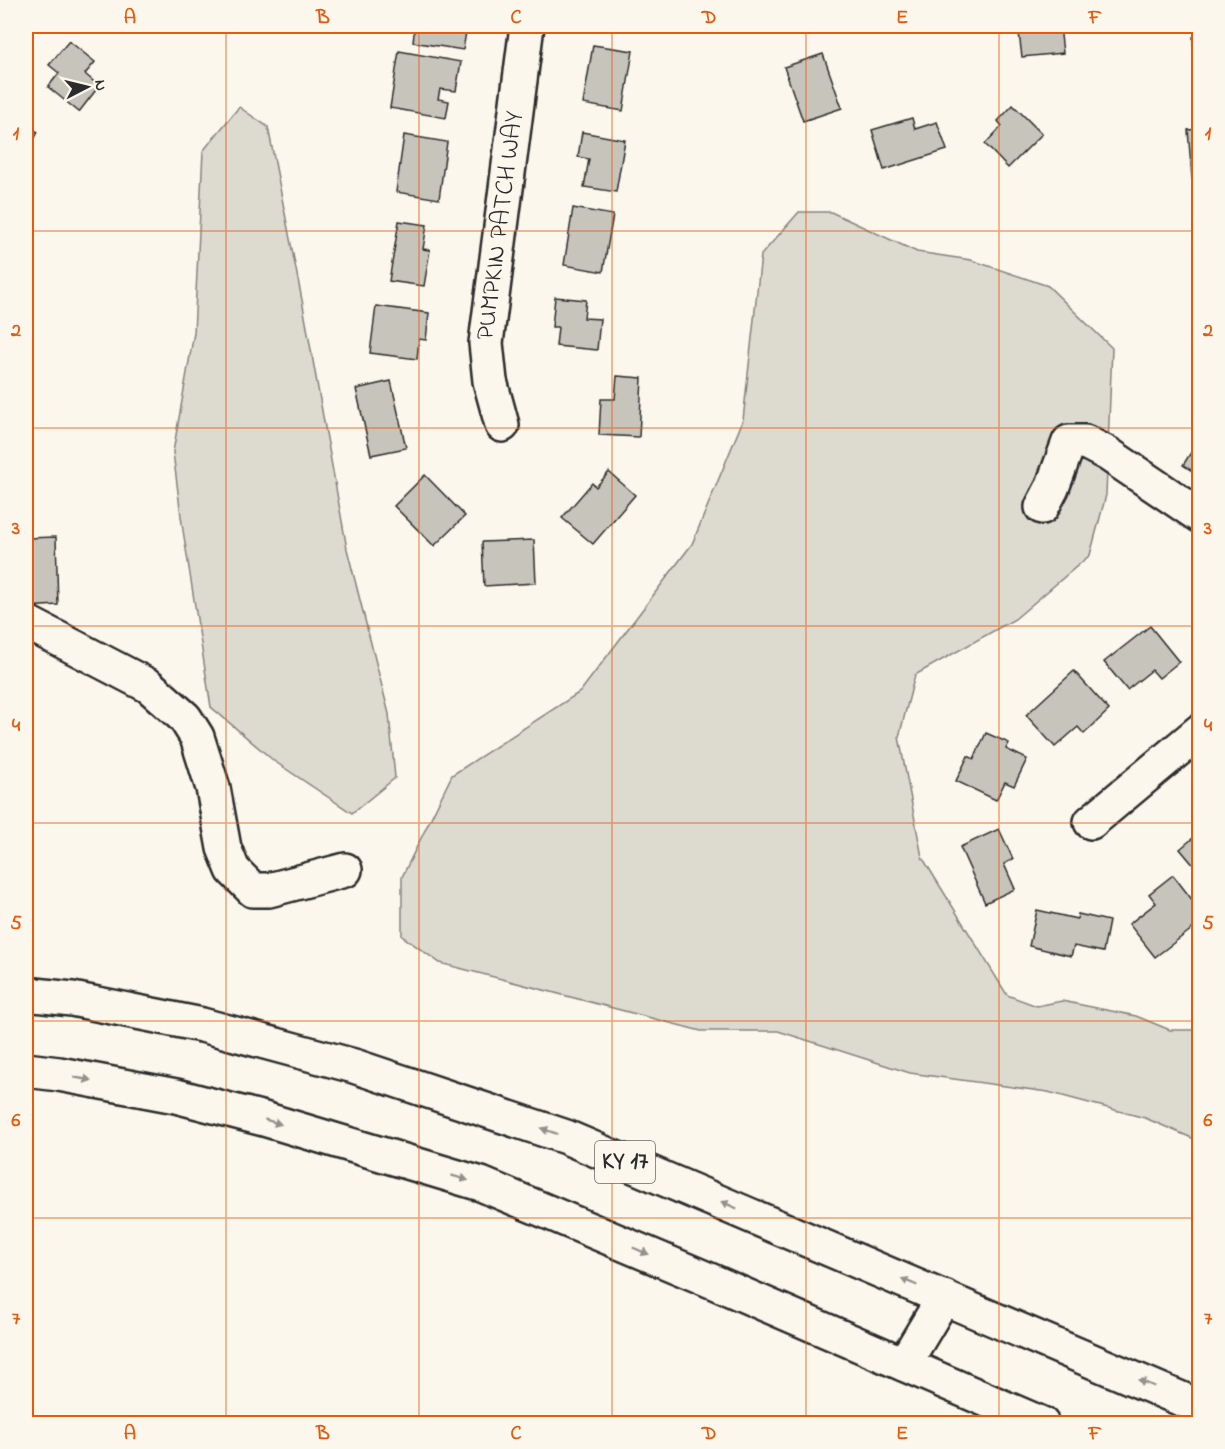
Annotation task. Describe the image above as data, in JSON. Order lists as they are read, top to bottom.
{
  "streets": {
    "main road": ["PUMPKIN PATCH WAY", "KY 17"]
  },
  "north": "right",
  "grid": {
    "columns": [
      "A",
      "B",
      "C",
      "D",
      "E",
      "F"
    ],
    "rows": [
      "1",
      "2",
      "3",
      "4",
      "5",
      "6",
      "7"
    ]
  }
}
